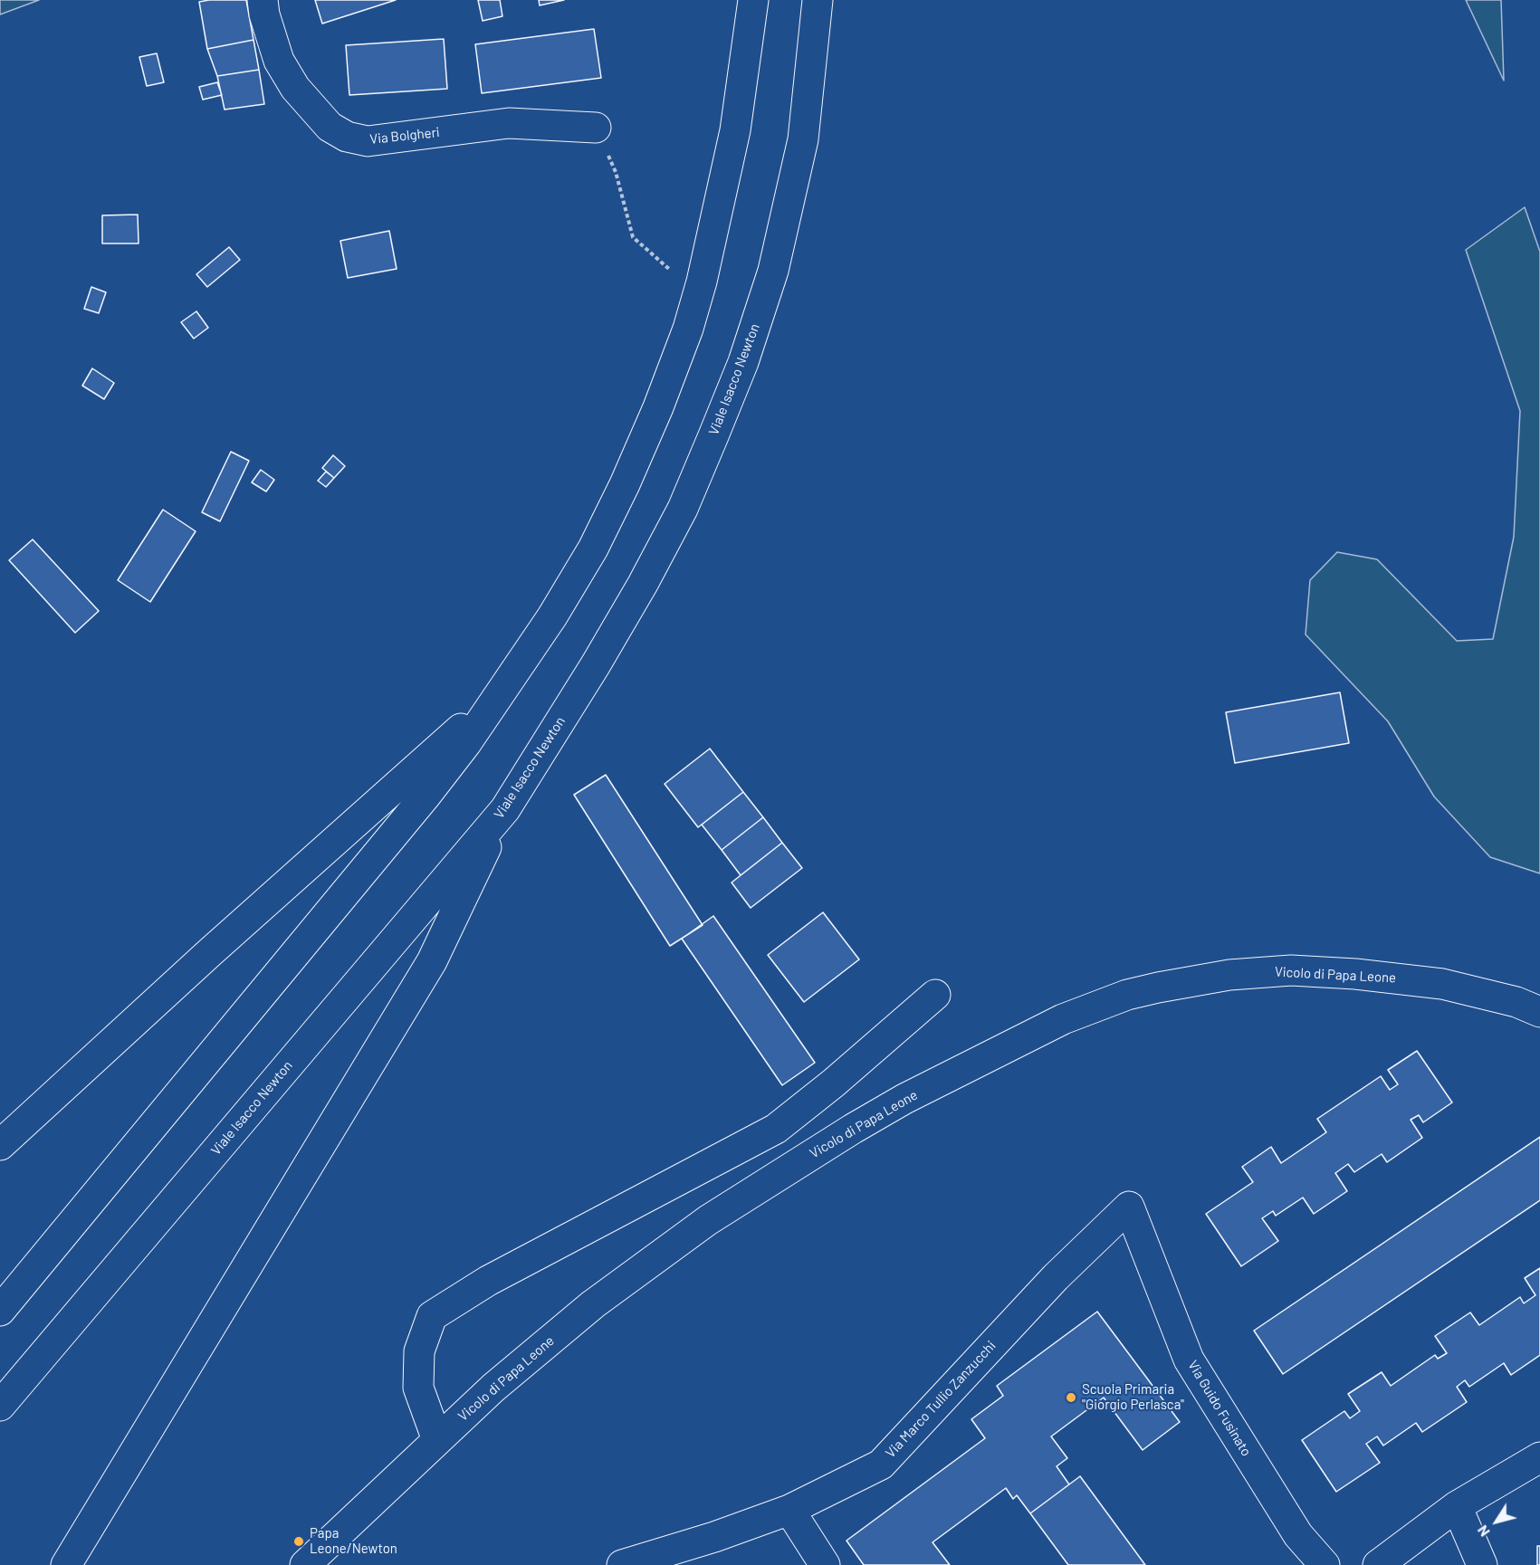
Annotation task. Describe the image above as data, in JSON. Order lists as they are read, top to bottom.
{
  "streets": {
    "main road": [
      "Via Bolgheri",
      "Viale Isacco Newton",
      "Vicolo di Papa Leone",
      "Via Marco Tullio Zanzucchi",
      "Via Guido Fusinato"
    ]
  },
  "crossings": [
    ["Via Marco Tullio Zanzucchi", "Via Guido Fusinato"]
  ],
  "places": ["Scuola Primaria \"Giorgio Perlasca\"", "Papa Leone/Newton"],
  "north": "bottom left"
}
